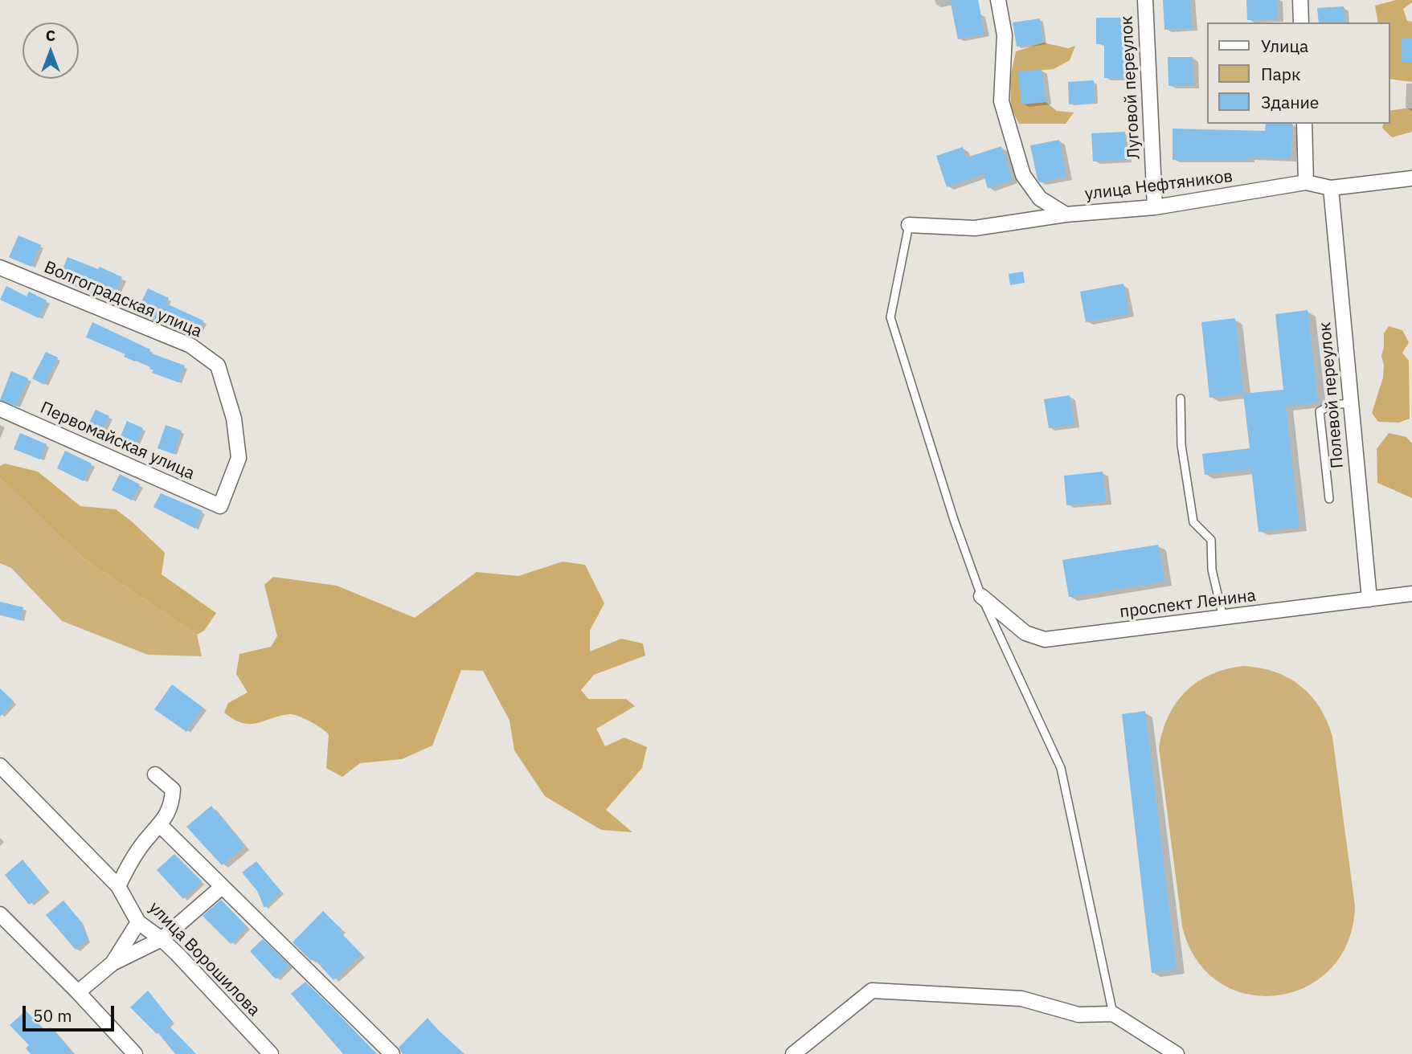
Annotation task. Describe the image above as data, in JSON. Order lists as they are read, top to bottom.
{
  "streets": {
    "street": [
      "Луговой переулок",
      "улица Нефтяников",
      "Волгоградская улица",
      "Полевой переулок",
      "Первомайская улица",
      "проспект Ленина",
      "улица Ворошилова"
    ]
  },
  "crossings": [
    ["Луговой переулок", "улица Нефтяников"],
    ["улица Нефтяников", "Полевой переулок"],
    ["Волгоградская улица", "Первомайская улица"],
    ["Полевой переулок", "проспект Ленина"]
  ],
  "legend": ["Улица", "Парк", "Здание"],
  "scale_bar": "50 m",
  "north": "top"
}
